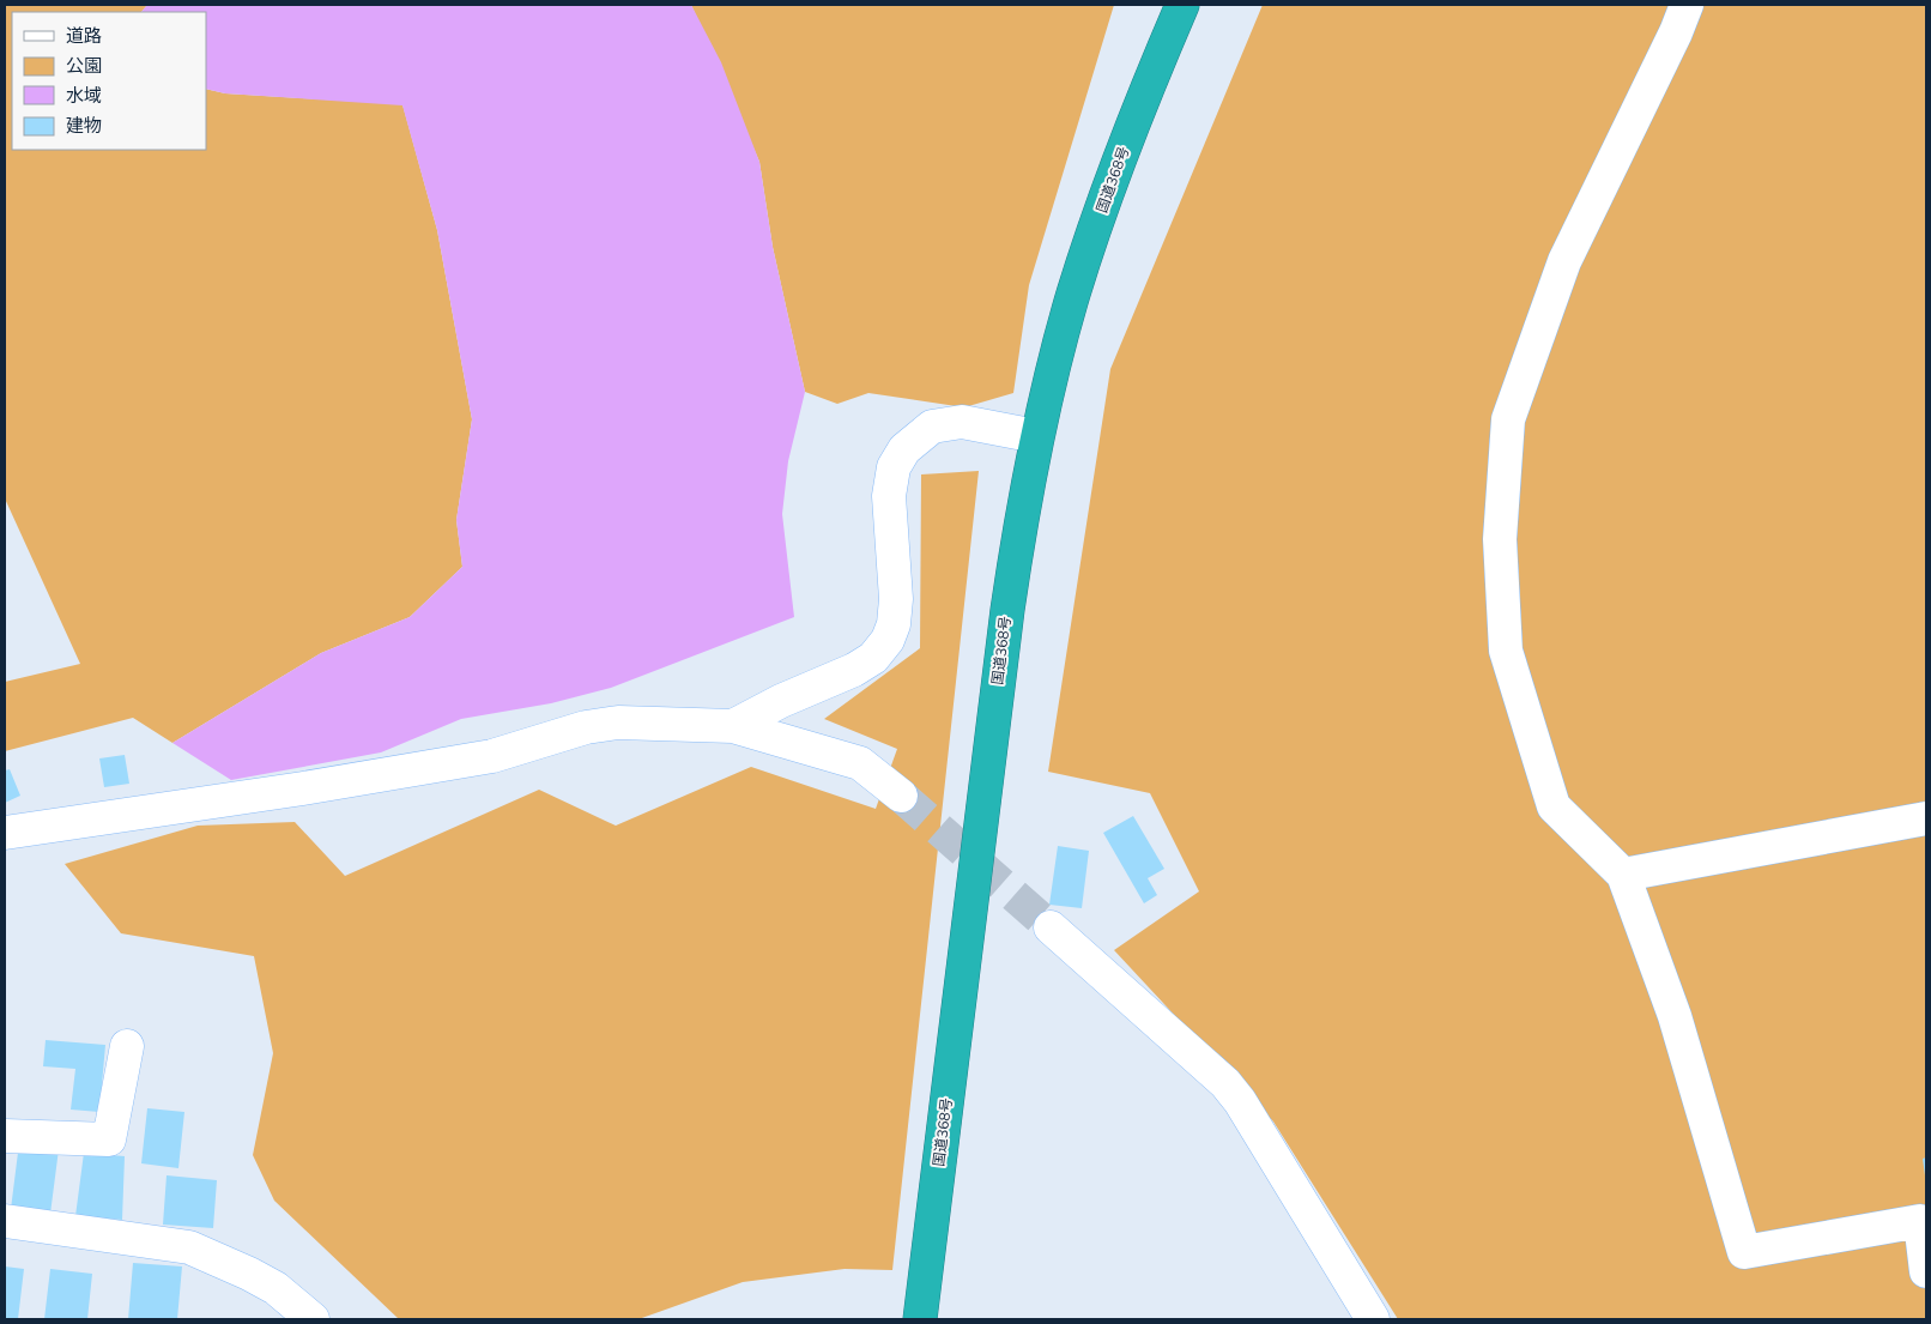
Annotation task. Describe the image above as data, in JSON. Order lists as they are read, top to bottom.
{
  "streets": {
    "highway": ["国道368号"]
  },
  "legend": [
    "道路",
    "公園",
    "水域",
    "建物"
  ]
}
